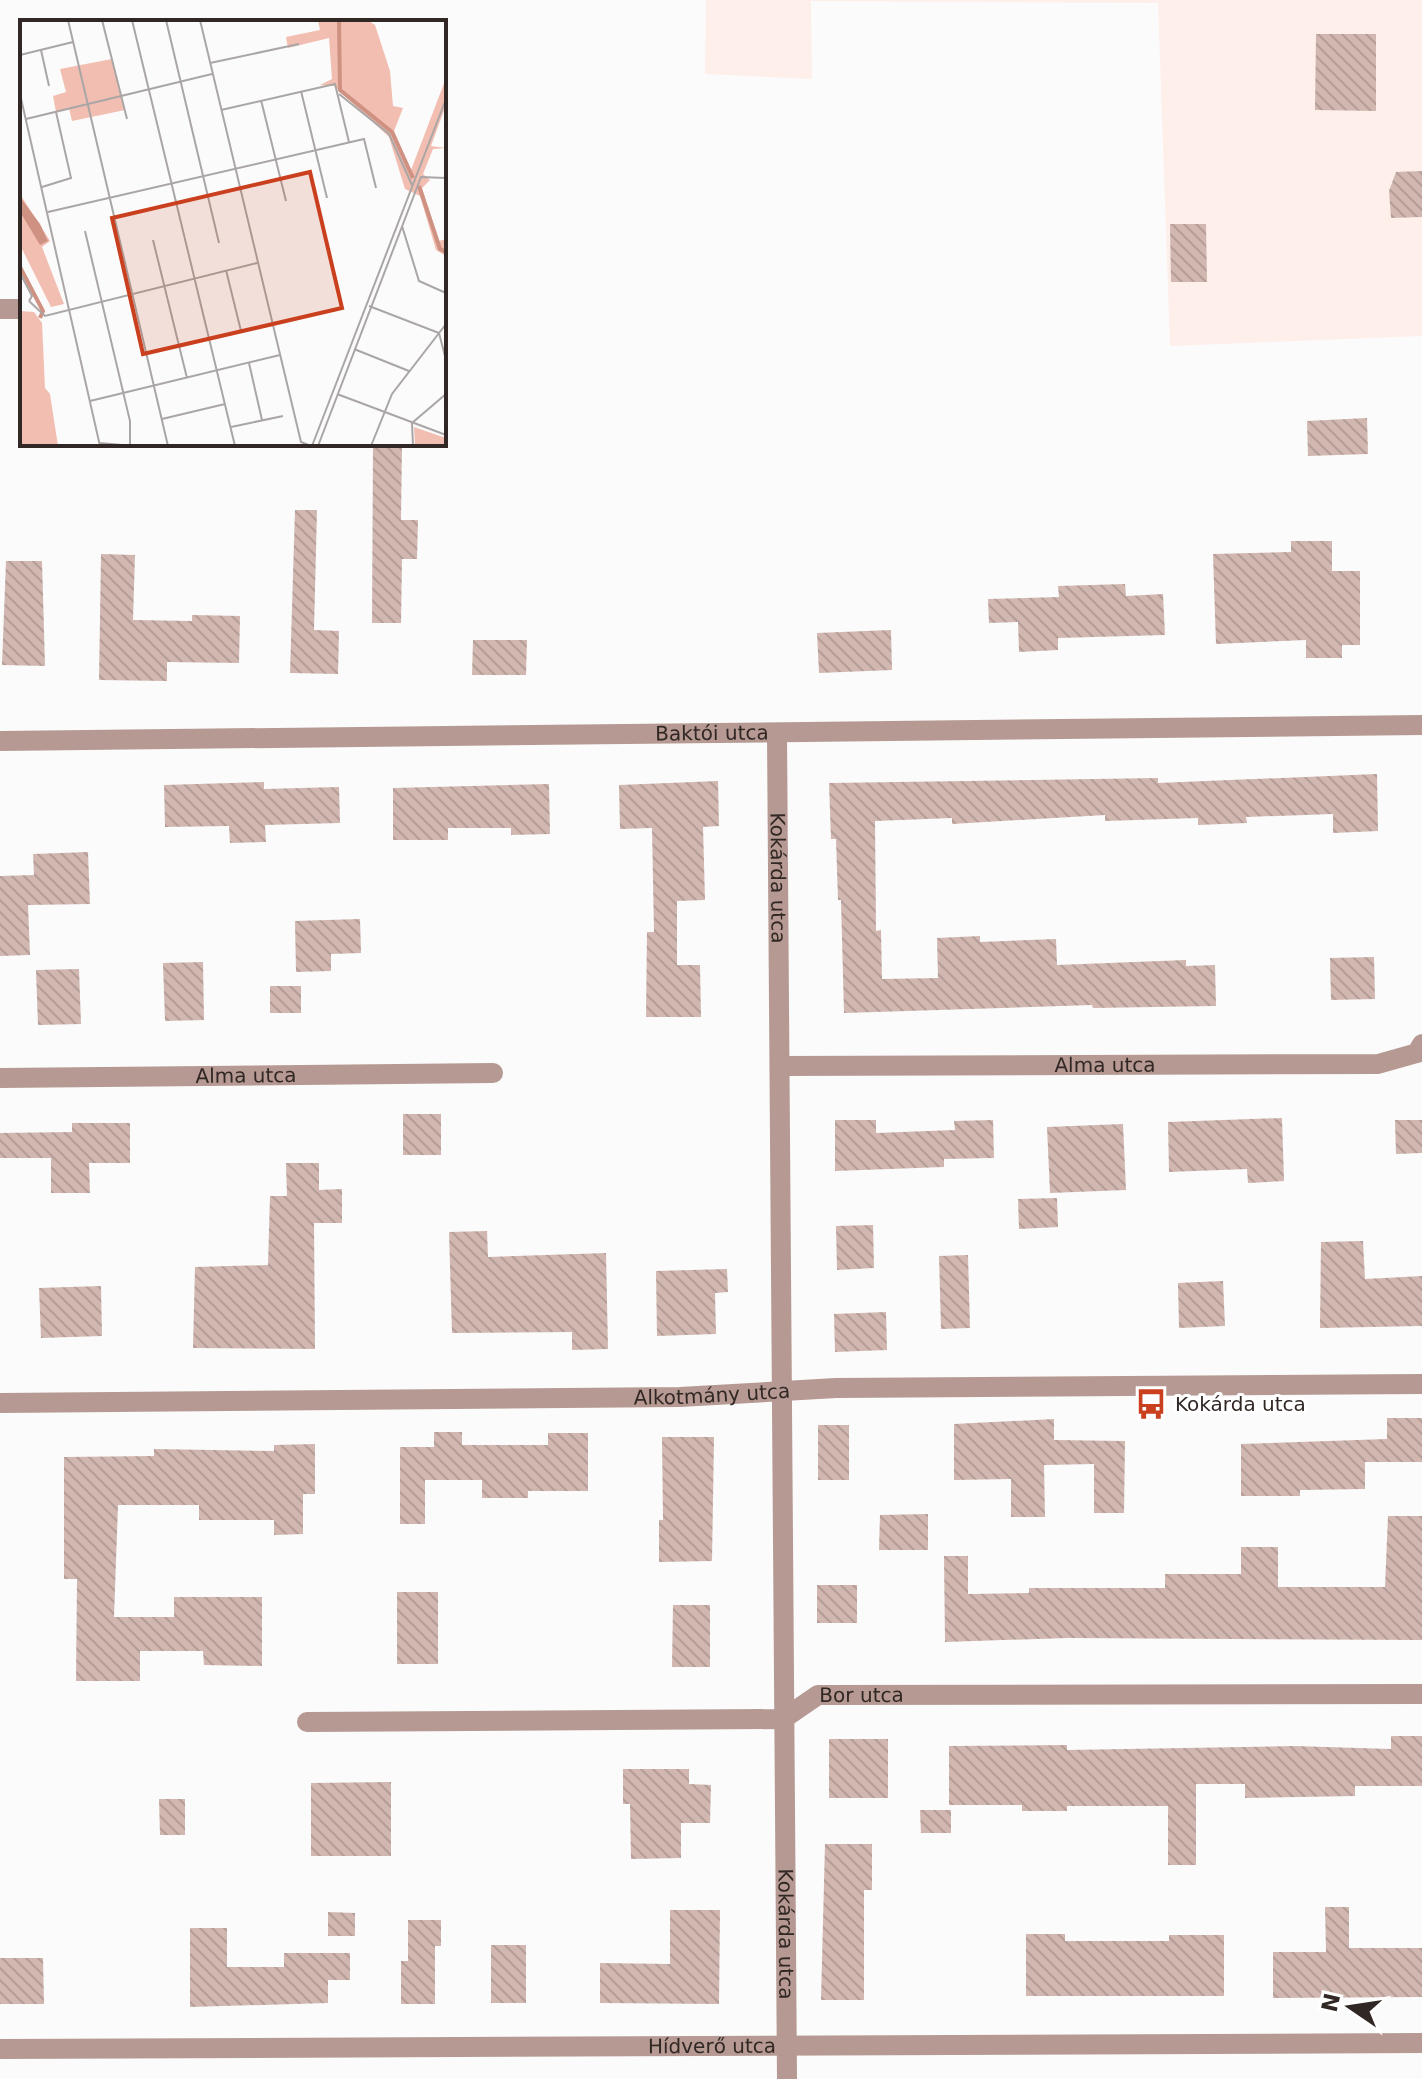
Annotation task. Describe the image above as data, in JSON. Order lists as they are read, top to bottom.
{
  "streets": {
    "street": [
      "Baktói utca",
      "Kokárda utca",
      "Alma utca",
      "Alkotmány utca",
      "Bor utca",
      "Hídverő utca"
    ]
  },
  "crossings": [
    ["Baktói utca", "Kokárda utca"],
    ["Kokárda utca", "Alma utca"],
    ["Kokárda utca", "Alkotmány utca"],
    ["Kokárda utca", "Bor utca"],
    ["Kokárda utca", "Hídverő utca"]
  ],
  "places": {
    "bus stop": ["Kokárda utca"]
  },
  "north": "left"
}
